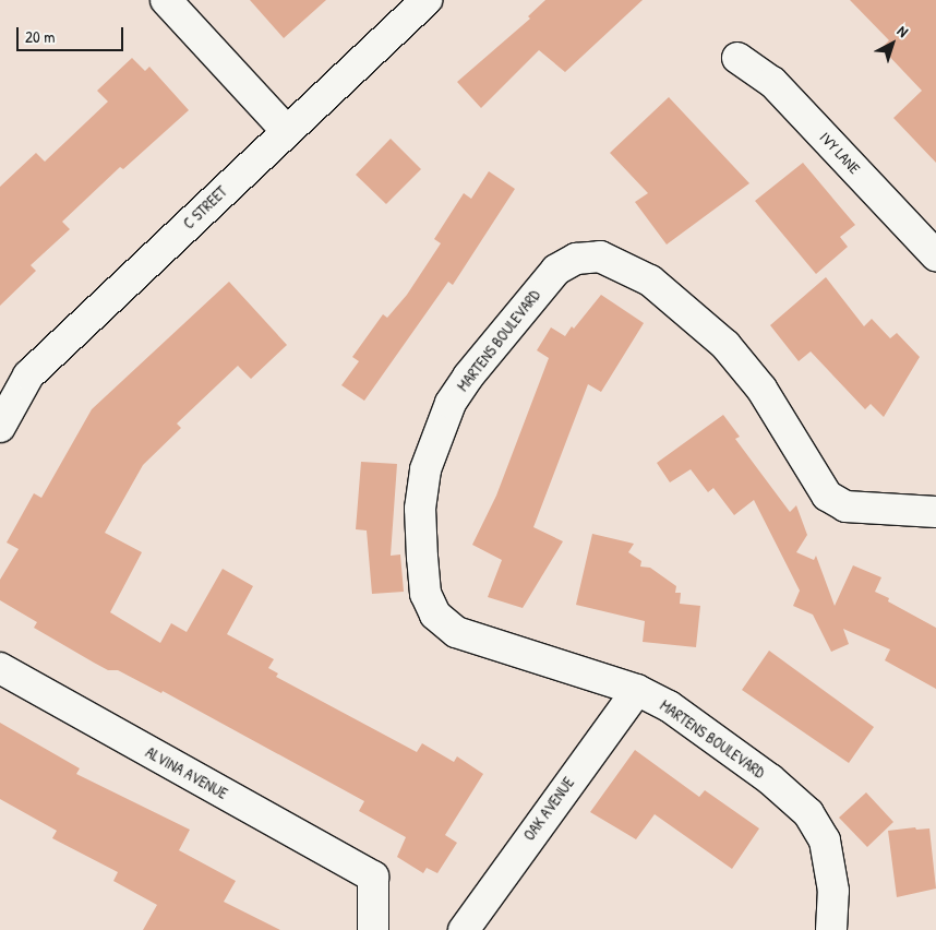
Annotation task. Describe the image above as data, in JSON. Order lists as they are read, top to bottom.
{
  "streets": {
    "street": [
      "IVY LANE",
      "C STREET",
      "MARTENS BOULEVARD",
      "ALVINA AVENUE",
      "OAK AVENUE"
    ]
  },
  "crossings": [
    ["MARTENS BOULEVARD", "OAK AVENUE"]
  ],
  "scale_bar": "20 m",
  "north": "top right"
}
